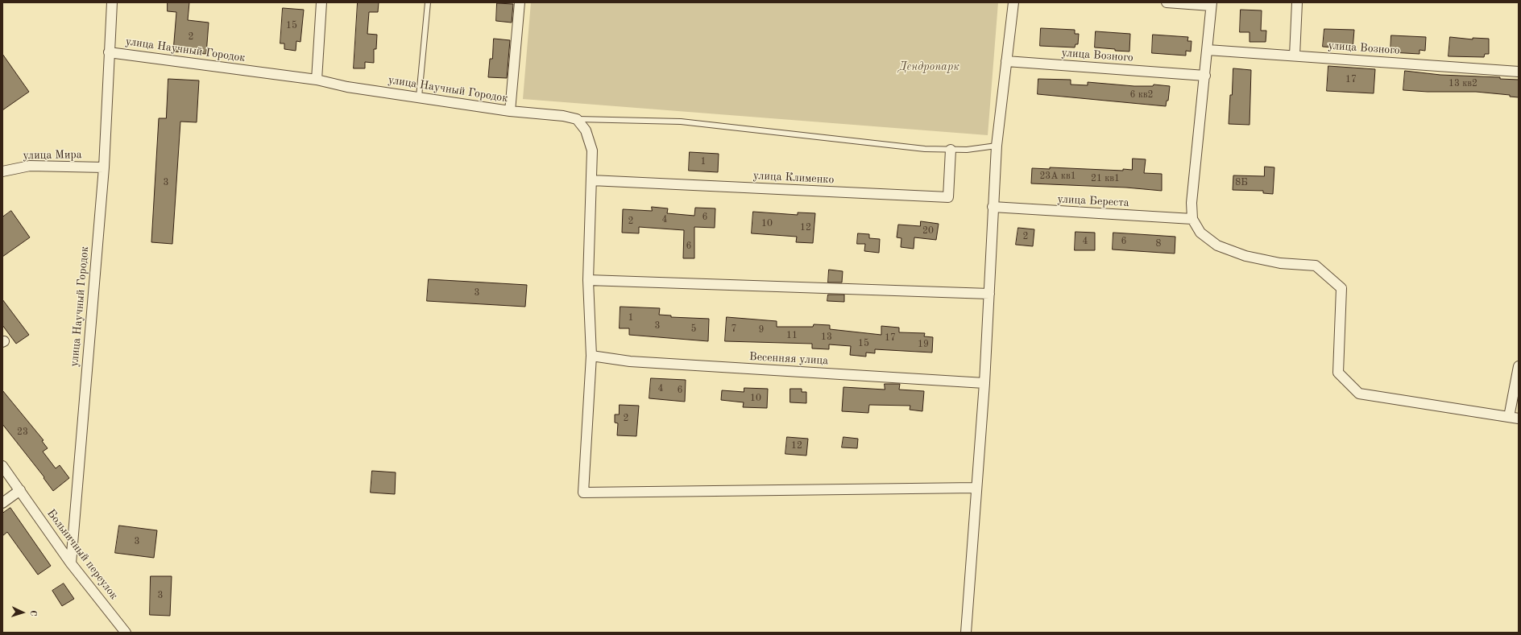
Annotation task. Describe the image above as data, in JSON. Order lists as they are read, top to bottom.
{
  "streets": {
    "street": [
      "улица Возного",
      "улица Научный Городок",
      "улица Мира",
      "улица Клименко",
      "улица Береста",
      "Весенняя улица",
      "Больничный переулок"
    ]
  },
  "crossings": [
    ["улица Научный Городок", "улица Мира"],
    ["улица Научный Городок", "Больничный переулок"]
  ],
  "parks": ["Дендропарк"],
  "house_numbers": [
    "15",
    "2",
    "17",
    "13 кв2",
    "6 кв2",
    "1",
    "23А кв1",
    "21 кв1",
    "3",
    "8Б",
    "6",
    "4",
    "2",
    "10",
    "12",
    "20",
    "2",
    "4",
    "6",
    "8",
    "6",
    "3",
    "1",
    "3",
    "5",
    "7",
    "9",
    "11",
    "13",
    "17",
    "15",
    "19",
    "4",
    "6",
    "10",
    "2",
    "23",
    "12",
    "3",
    "3"
  ],
  "north": "right"
}
